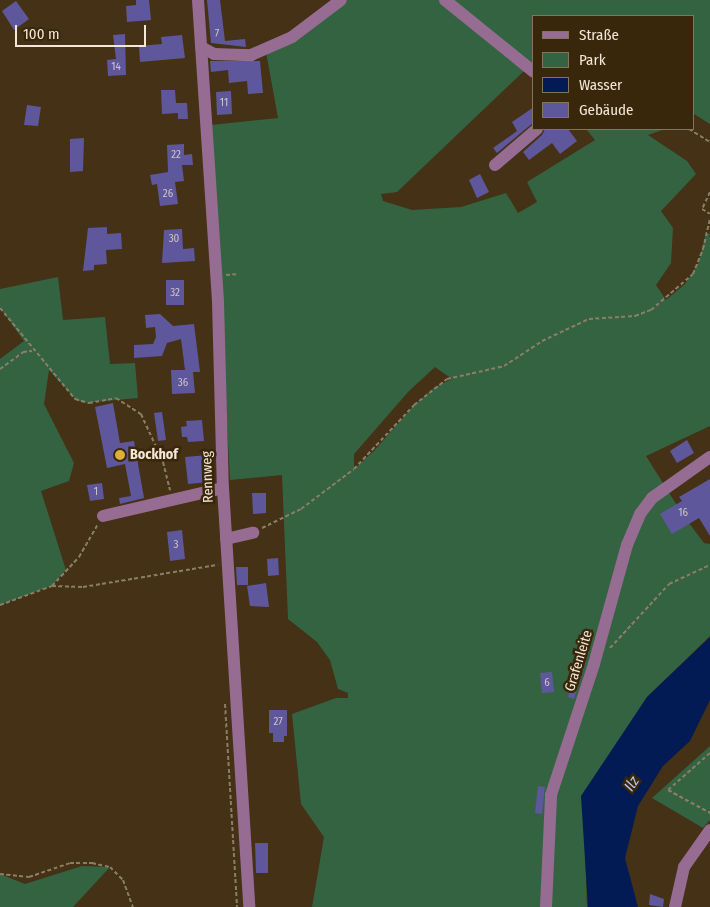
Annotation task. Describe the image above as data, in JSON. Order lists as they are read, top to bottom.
{
  "streets": {
    "street": ["Rennweg", "Grafenleite"]
  },
  "water": ["Ilz"],
  "places": ["Bockhof"],
  "house_numbers": [
    "7",
    "14",
    "11",
    "22",
    "26",
    "30",
    "32",
    "36",
    "1",
    "16",
    "3",
    "6",
    "27"
  ],
  "legend": [
    "Straße",
    "Park",
    "Wasser",
    "Gebäude"
  ],
  "scale_bar": "100 m"
}
